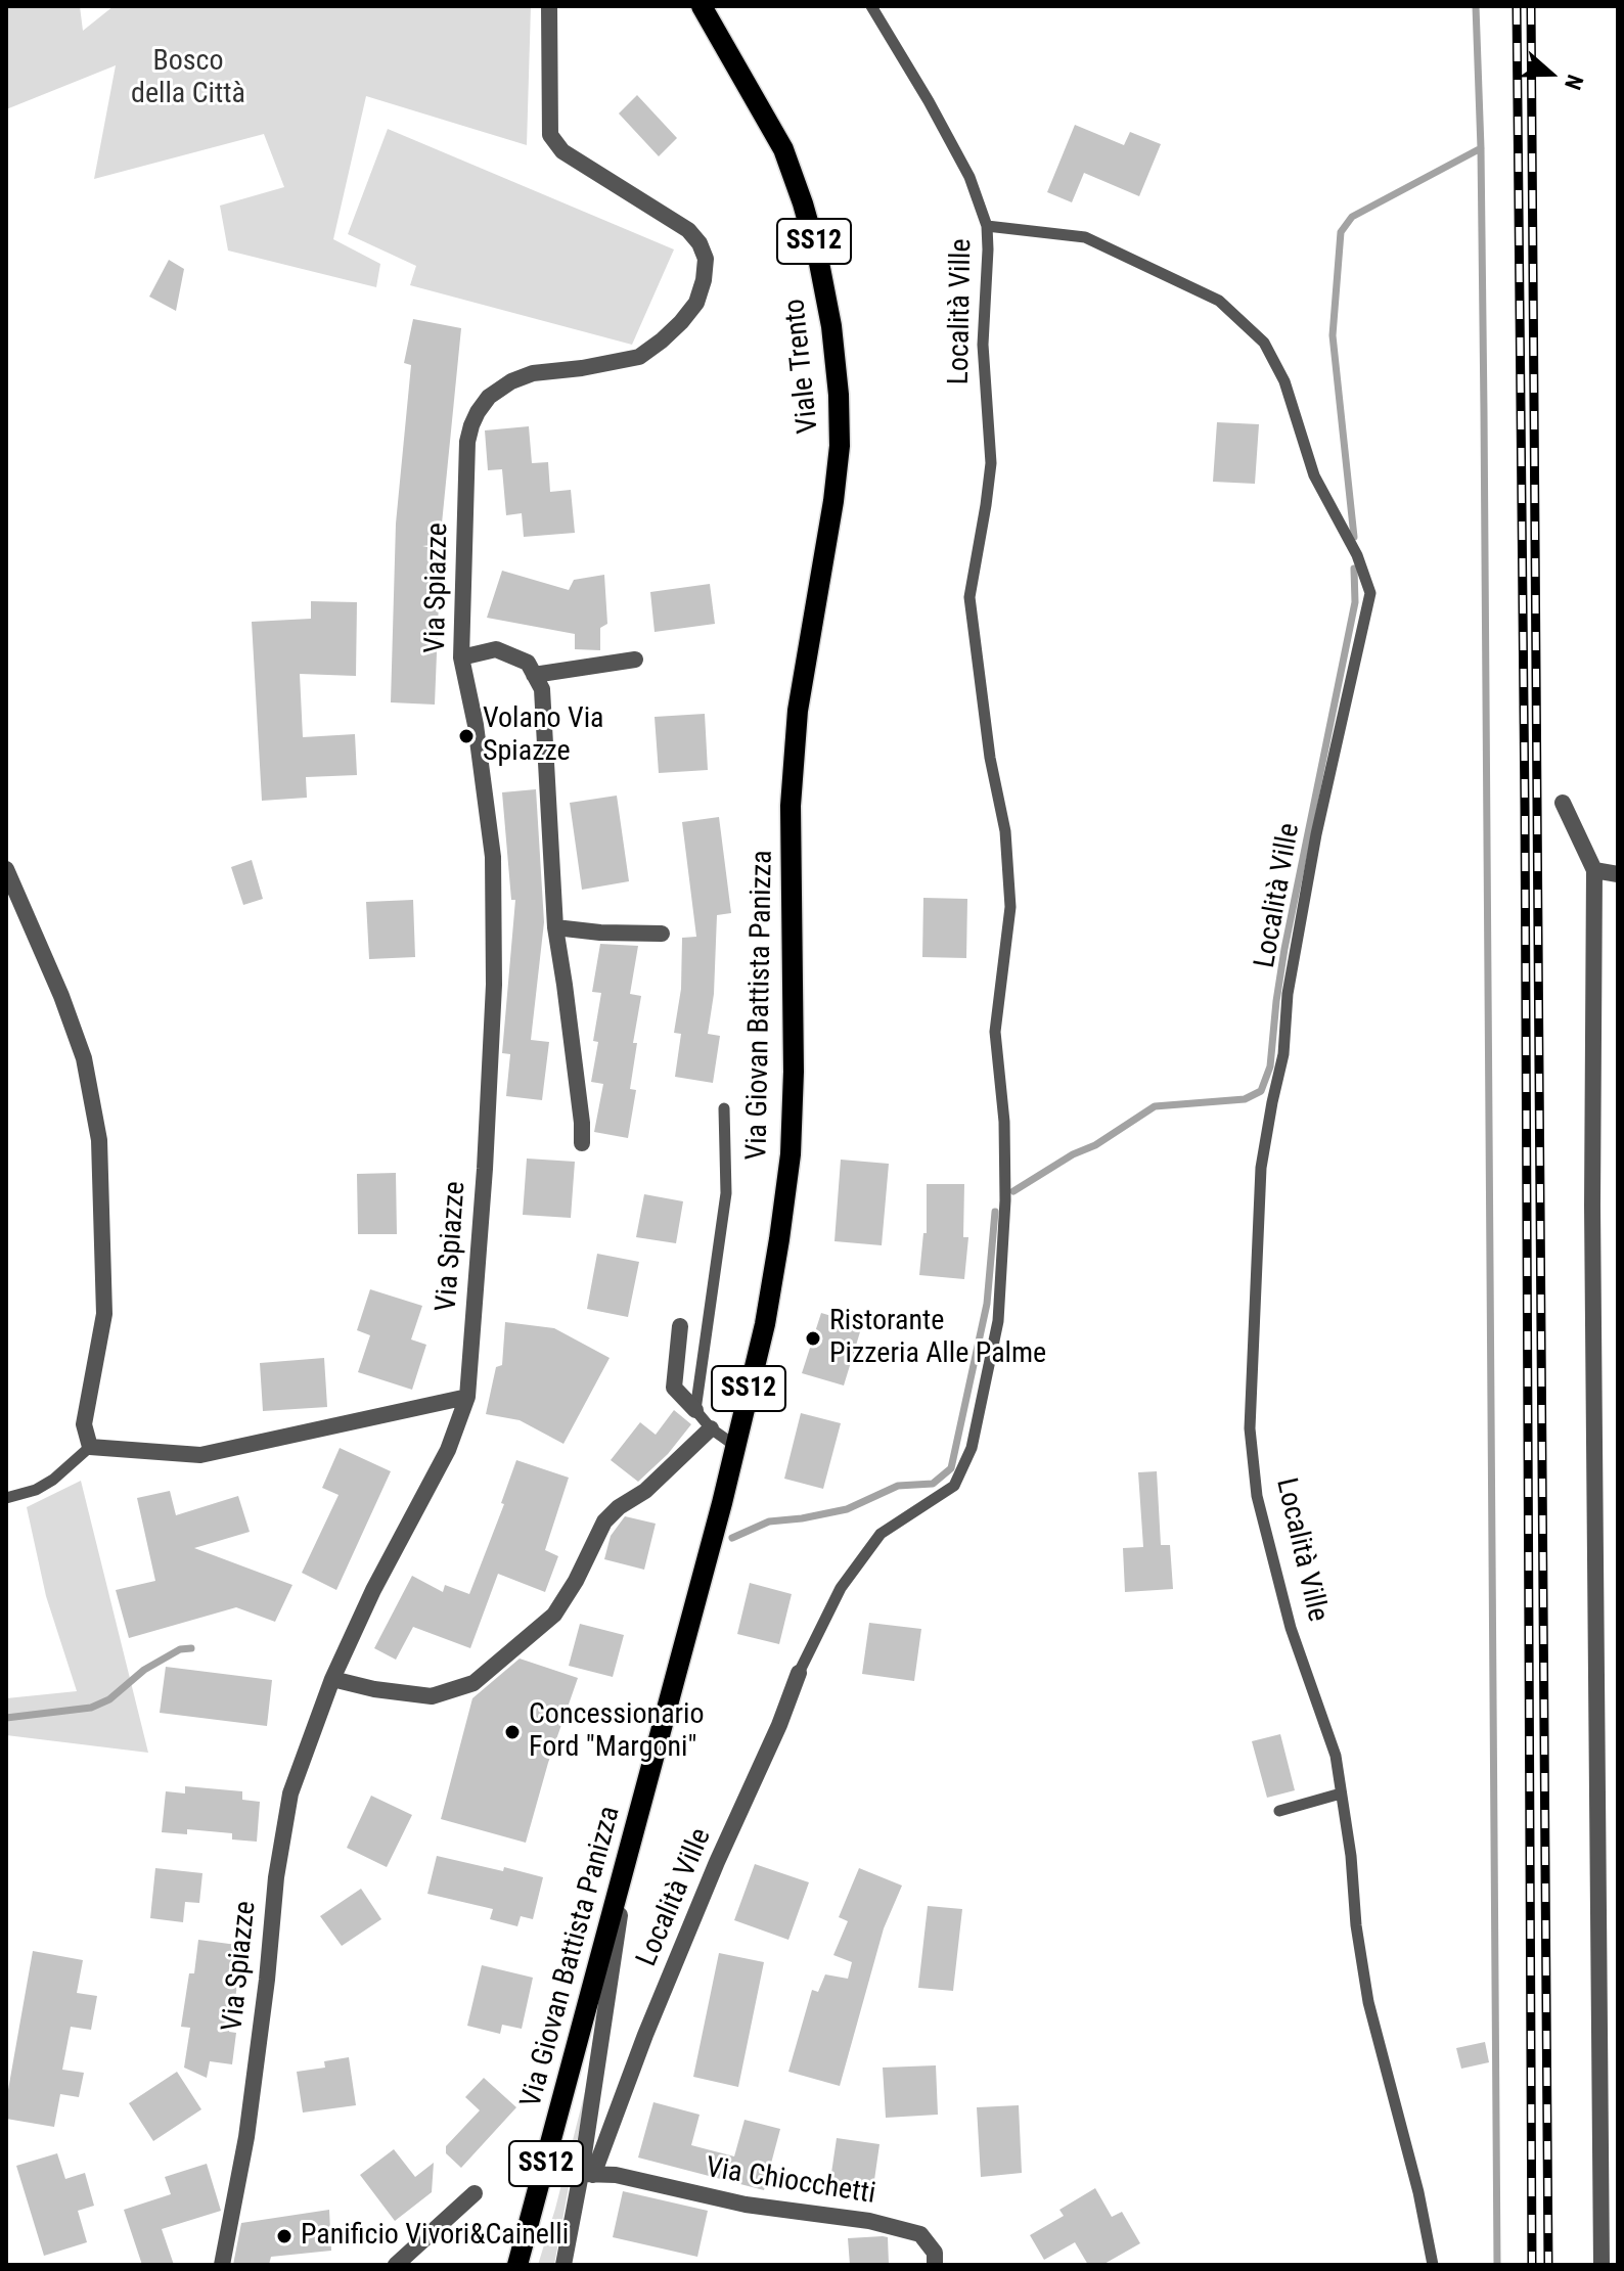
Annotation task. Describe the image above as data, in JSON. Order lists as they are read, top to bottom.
{
  "streets": {
    "main road": ["SS12", "Viale Trento", "Via Giovan Battista Panizza"],
    "street": ["Località Ville", "Via Spiazze", "Via Chiocchetti"]
  },
  "crossings": [
    ["Località Ville", "Via Chiocchetti"],
    ["Viale Trento", "Via Giovan Battista Panizza"]
  ],
  "parks": ["Bosco della Città"],
  "places": [
    "Volano Via Spiazze",
    "Ristorante Pizzeria Alle Palme",
    "Concessionario Ford \"Margoni\"",
    "Panificio Vivori&Cainelli"
  ],
  "north": "right"
}
